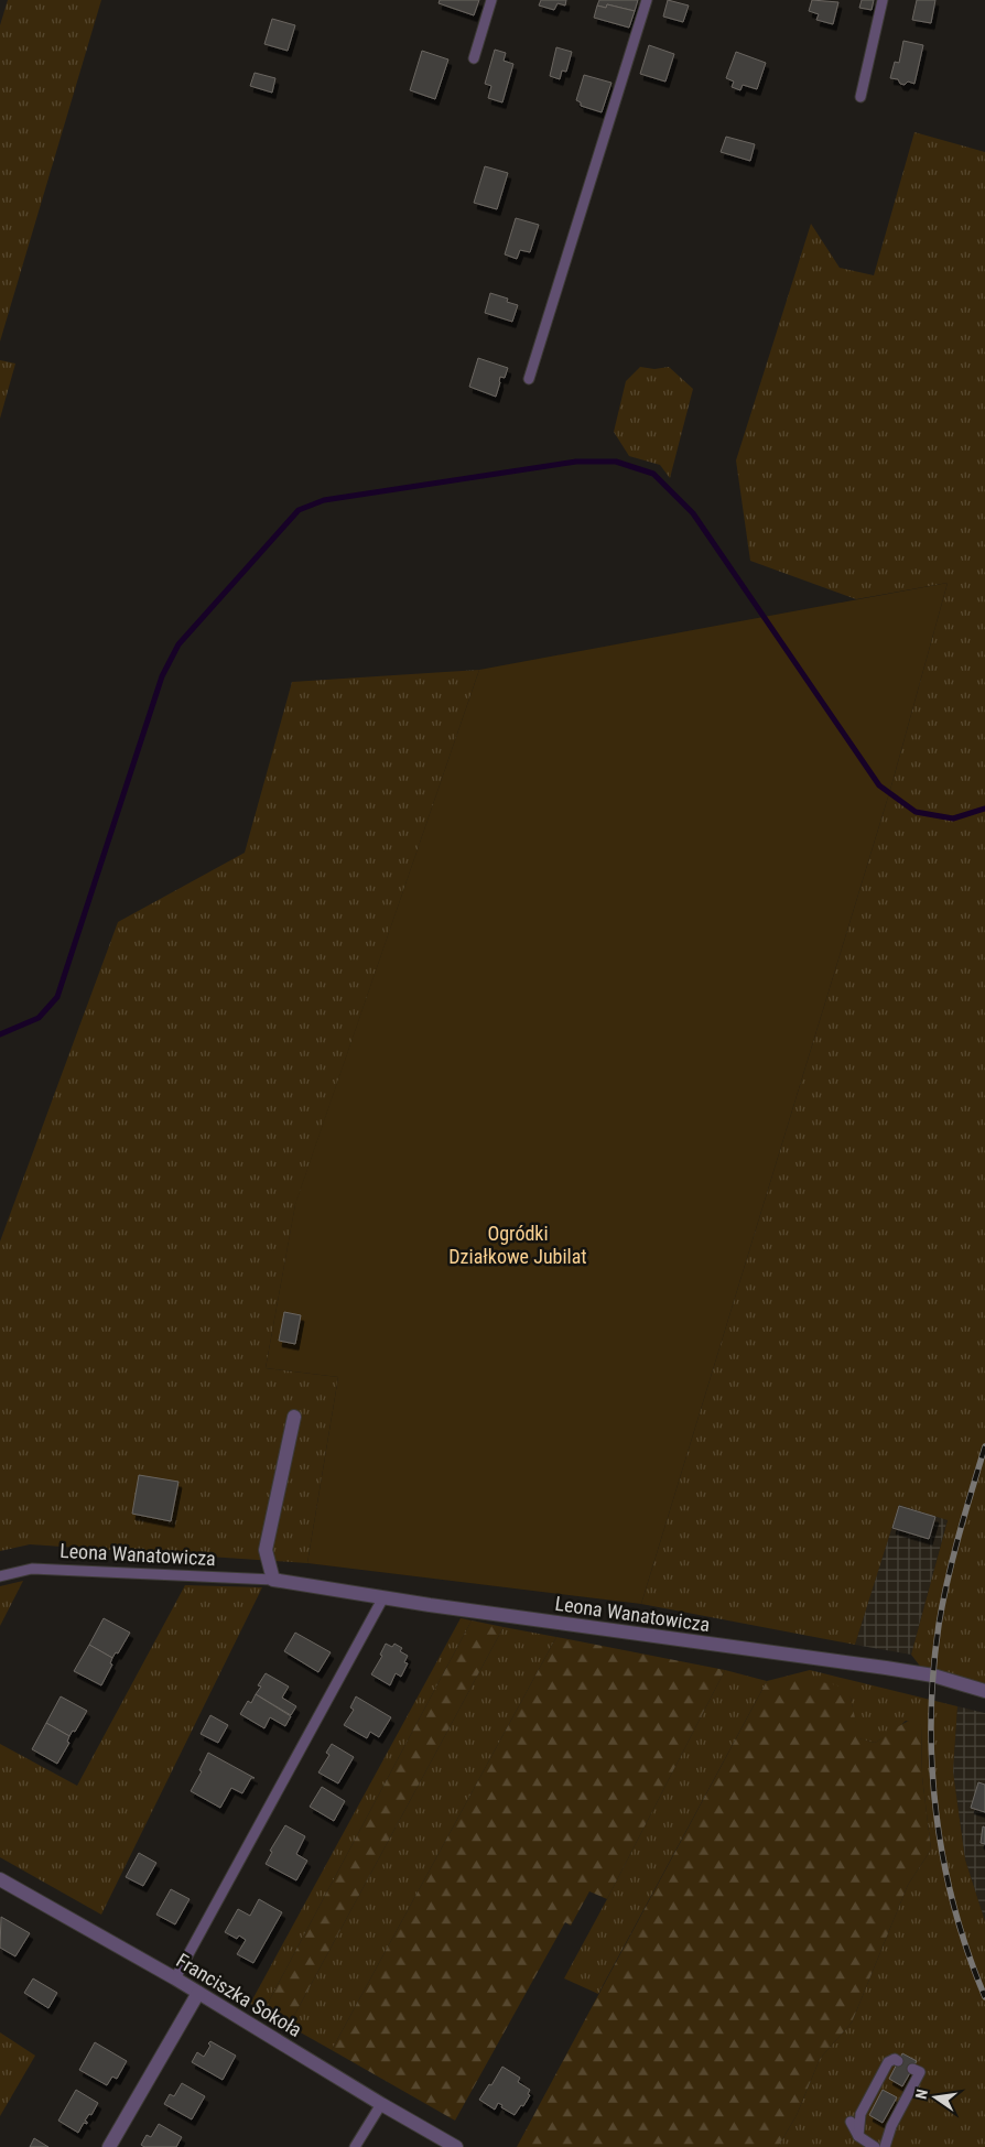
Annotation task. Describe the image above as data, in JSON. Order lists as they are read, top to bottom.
{
  "streets": {
    "street": ["Leona Wanatowicza", "Franciszka Sokoła"]
  },
  "parks": ["Ogródki Działkowe Jubilat"],
  "north": "left"
}
